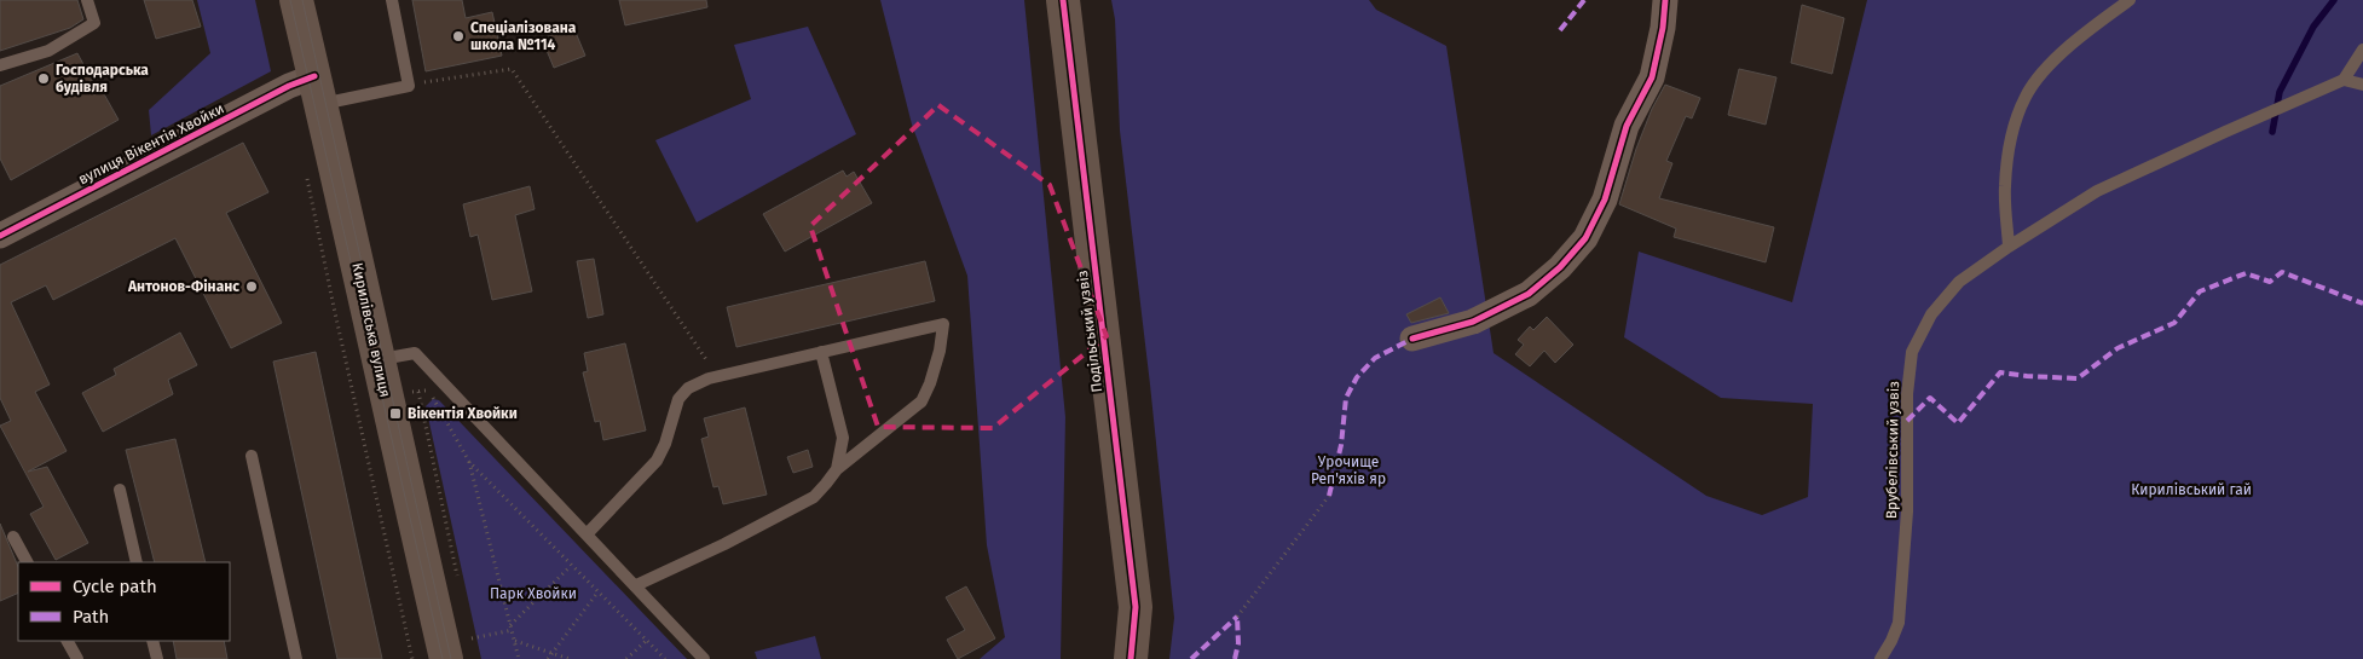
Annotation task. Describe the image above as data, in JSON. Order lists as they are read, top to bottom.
{
  "streets": {
    "street": ["вулиця Вікентія Хвойки", "Кирилівська вулиця", "Подільський узвіз"],
    "lane": ["Врубелівський узвіз"]
  },
  "crossings": [
    ["вулиця Вікентія Хвойки", "Кирилівська вулиця"]
  ],
  "parks": ["Урочище Реп'яхів яр", "Кирилівський гай", "Парк Хвойки"],
  "places": {
    "other": ["Спеціалізована школа №114", "Господарська будівля", "Антонов-Фінанс"],
    "transit": ["Вікентія Хвойки"]
  },
  "legend": ["Cycle path", "Path"]
}
